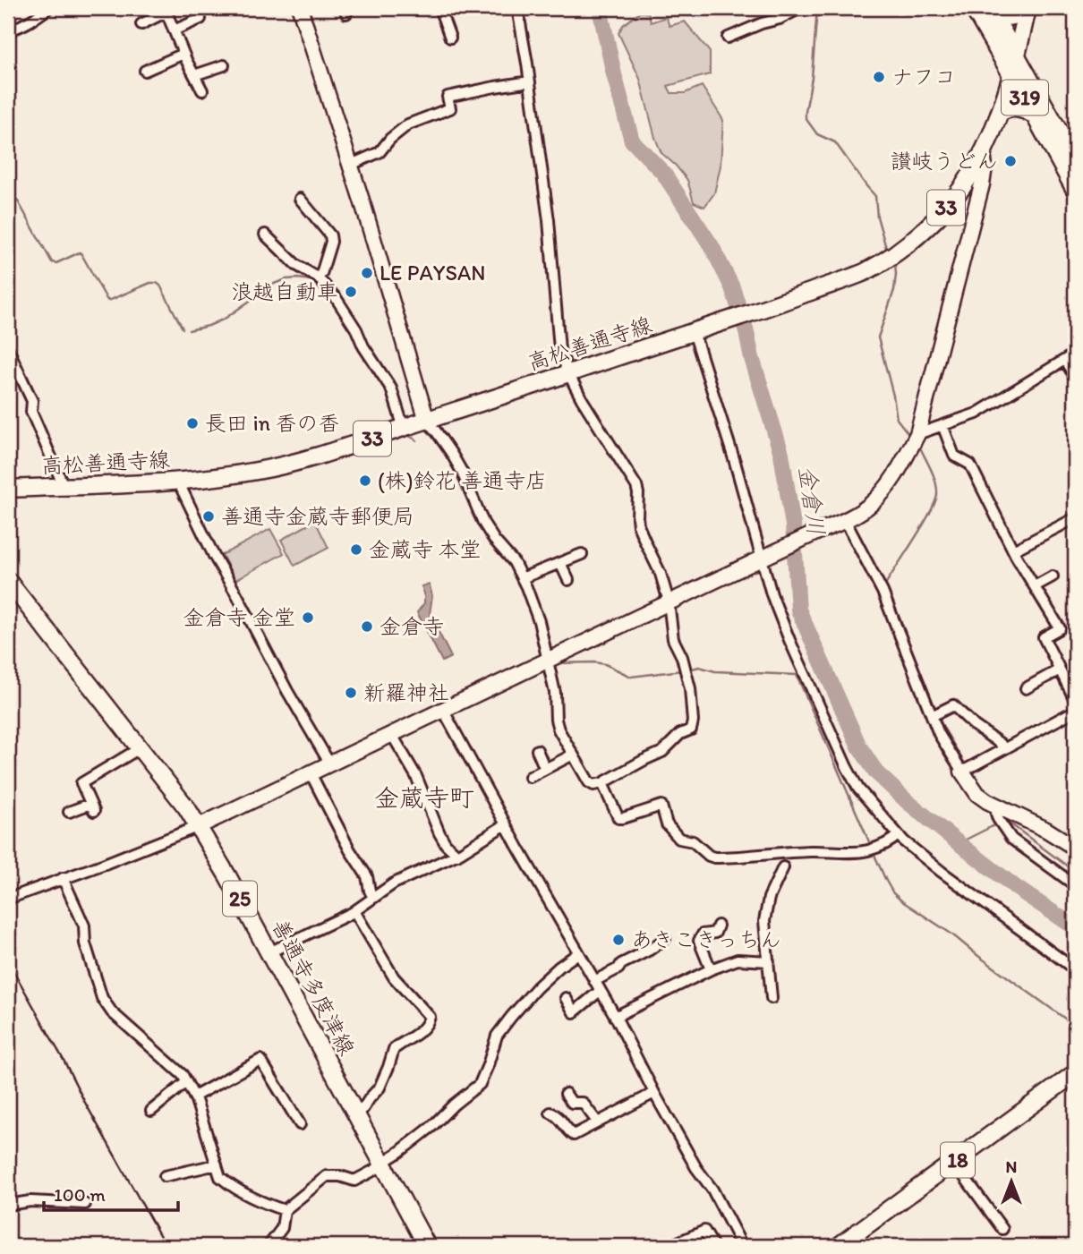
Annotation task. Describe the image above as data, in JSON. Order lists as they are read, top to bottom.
{
  "streets": {
    "highway": ["319"],
    "main road": [
      "33",
      "高松善通寺線",
      "25",
      "善通寺多度津線",
      "18"
    ]
  },
  "crossings": [
    ["319", "高松善通寺線"]
  ],
  "districts": ["金蔵寺町"],
  "water": ["金倉川"],
  "places": [
    "ナフコ",
    "讃岐うどん",
    "LE PAYSAN",
    "浪越自動車",
    "長田 in 香の香",
    "(株)鈴花 善通寺店",
    "善通寺金蔵寺郵便局",
    "金蔵寺 本堂",
    "金倉寺 金堂",
    "金倉寺",
    "新羅神社",
    "あきこきっちん"
  ],
  "scale_bar": "100 m",
  "north": "top"
}
